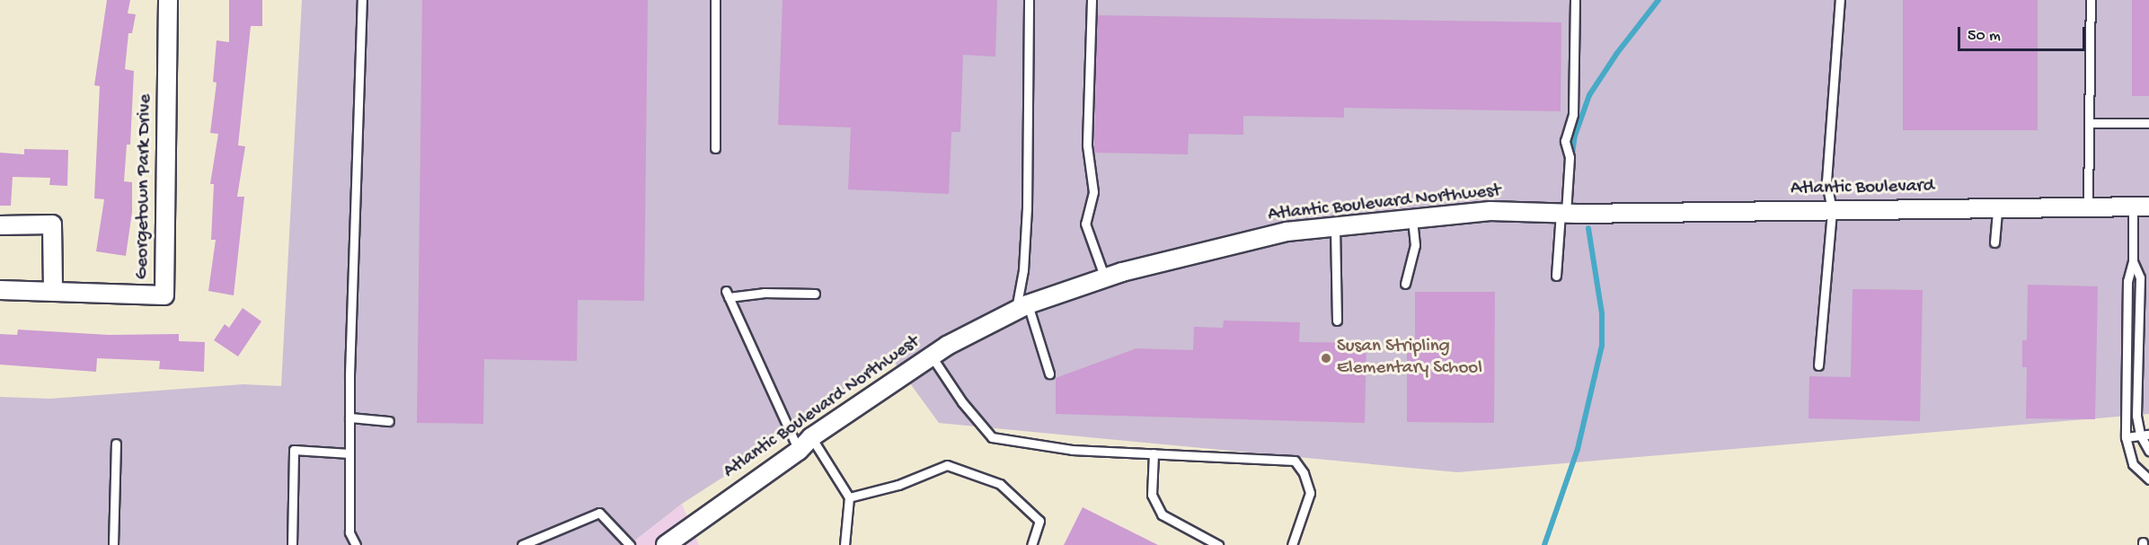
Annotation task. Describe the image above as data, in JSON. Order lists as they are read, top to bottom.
{
  "streets": {
    "street": ["Georgetown Park Drive", "Atlantic Boulevard", "Atlantic Boulevard Northwest"]
  },
  "crossings": [
    ["Atlantic Boulevard", "Atlantic Boulevard Northwest"]
  ],
  "places": ["Susan Stripling Elementary School"],
  "scale_bar": "50 m"
}
